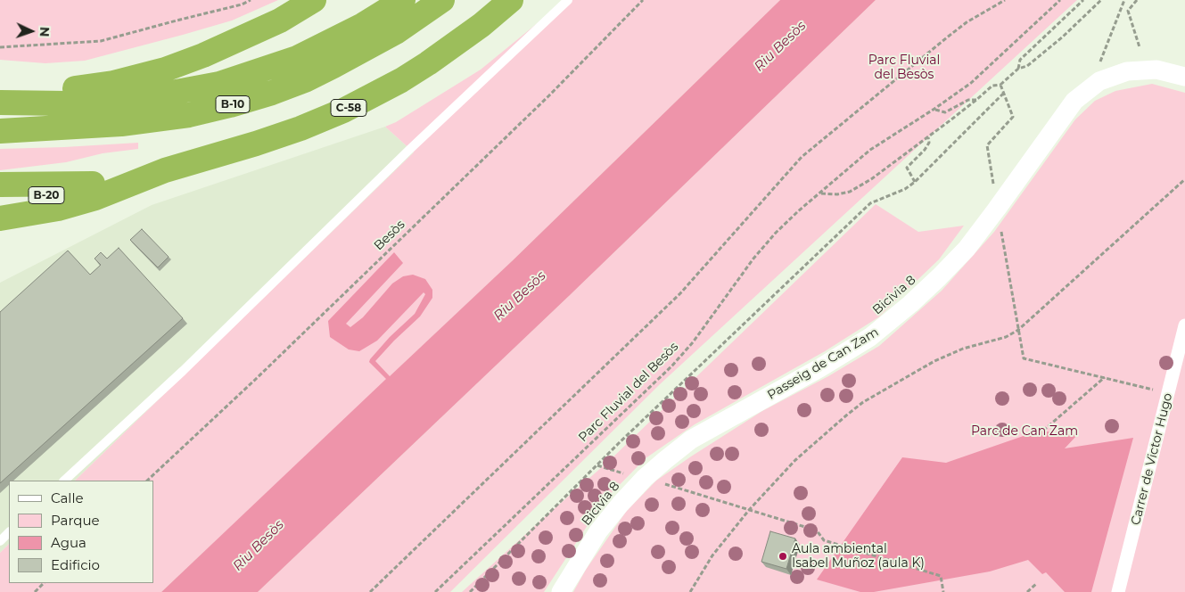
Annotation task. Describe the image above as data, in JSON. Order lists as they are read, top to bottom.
{
  "streets": {
    "highway": ["B-10", "C-58", "B-20"],
    "street": ["Passeig de Can Zam", "Carrer de Victor Hugo"],
    "path": ["Besòs", "Parc Fluvial del Besòs"]
  },
  "crossings": [
    ["C-58", "B-20"]
  ],
  "water": ["Riu Besòs"],
  "parks": ["Parc Fluvial del Besòs", "Parc de Can Zam"],
  "places": ["Aula ambiental Isabel Muñoz (aula K)"],
  "legend": [
    "Calle",
    "Parque",
    "Agua",
    "Edificio"
  ],
  "north": "right"
}
